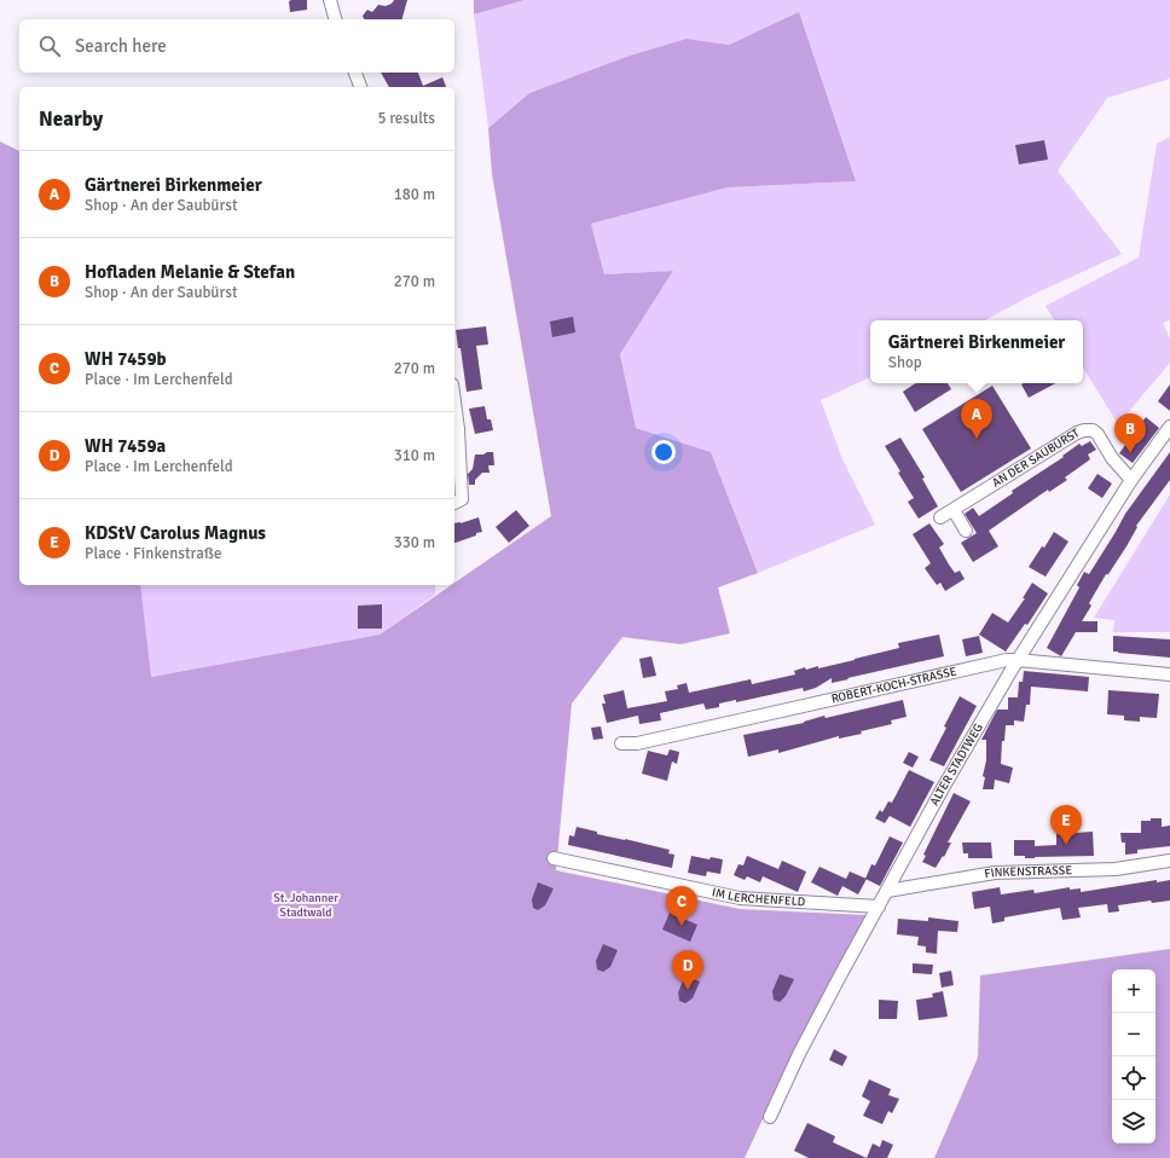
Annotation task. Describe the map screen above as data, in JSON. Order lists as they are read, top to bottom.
{
  "streets": {
    "street": [
      "AN DER SAUBÜRST",
      "ROBERT-KOCH-STRASSE",
      "ALTER STADTWEG",
      "FINKENSTRASSE",
      "IM LERCHENFELD"
    ]
  },
  "crossings": [
    ["AN DER SAUBÜRST", "ALTER STADTWEG"],
    ["ROBERT-KOCH-STRASSE", "ALTER STADTWEG"],
    ["ALTER STADTWEG", "FINKENSTRASSE"],
    ["ALTER STADTWEG", "IM LERCHENFELD"]
  ],
  "parks": ["St. Johanner Stadtwald"],
  "page": {
    "search": "Search here",
    "heading": ["Nearby", "5 results"],
    "list": [
      {
        "mark": "A",
        "name": "Gärtnerei Birkenmeier",
        "note": "Shop · An der Saubürst",
        "value": "180 m"
      },
      {
        "mark": "B",
        "name": "Hofladen Melanie & Stefan",
        "note": "Shop · An der Saubürst",
        "value": "270 m"
      },
      {
        "mark": "C",
        "name": "WH 7459b",
        "note": "Place · Im Lerchenfeld",
        "value": "270 m"
      },
      {
        "mark": "D",
        "name": "WH 7459a",
        "note": "Place · Im Lerchenfeld",
        "value": "310 m"
      },
      {
        "mark": "E",
        "name": "KDStV Carolus Magnus",
        "note": "Place · Finkenstraße",
        "value": "330 m"
      }
    ],
    "popup": ["Gärtnerei Birkenmeier", "Shop"],
    "pins": [
      "A",
      "B",
      "E",
      "C",
      "D"
    ],
    "map_buttons": ["+", "−"]
  }
}
